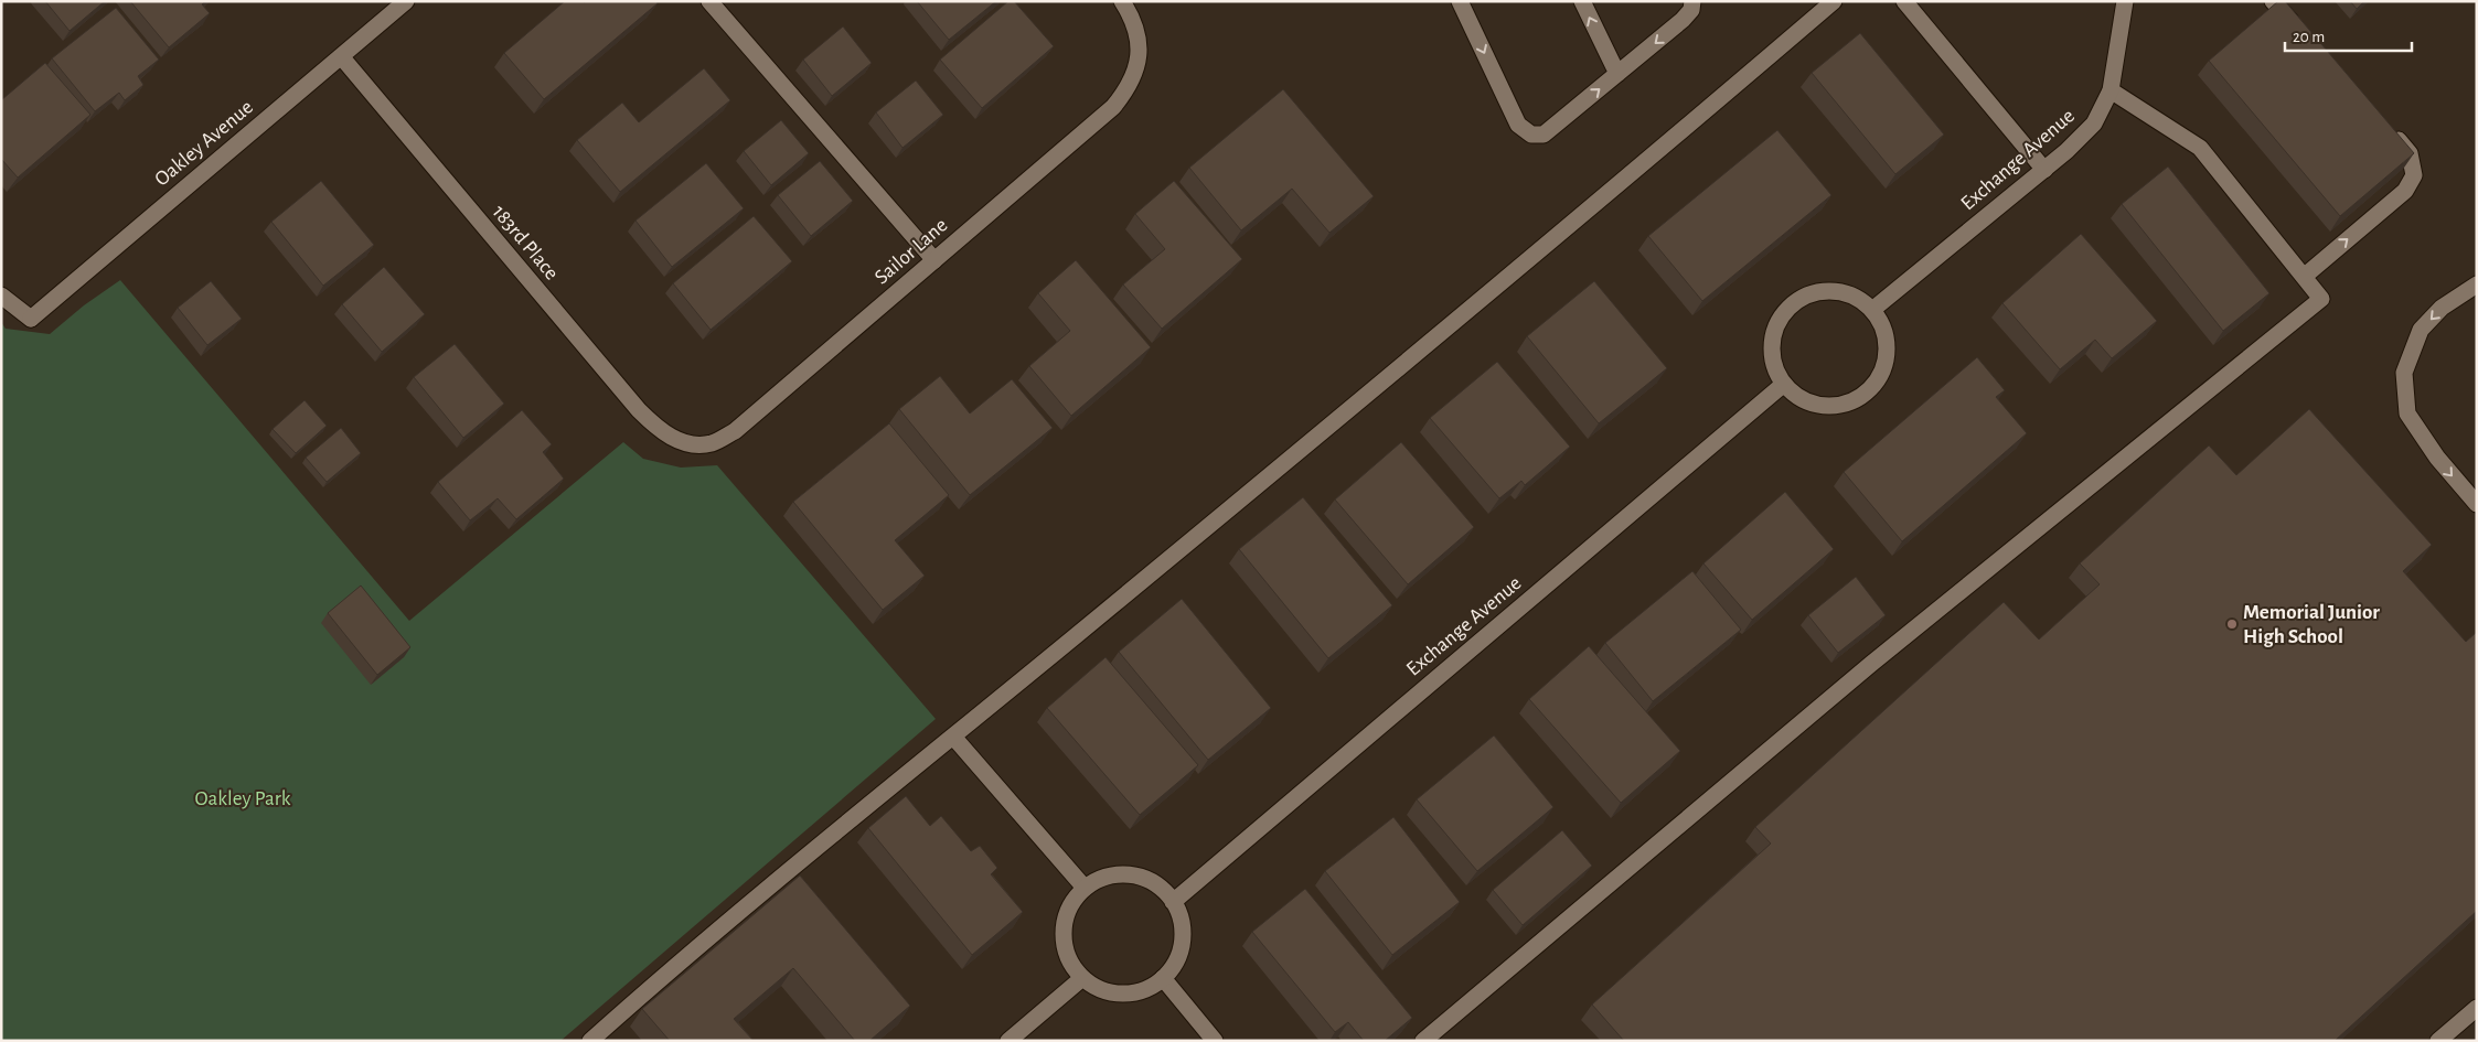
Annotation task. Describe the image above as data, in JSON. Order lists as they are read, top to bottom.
{
  "streets": {
    "street": [
      "Oakley Avenue",
      "Exchange Avenue",
      "183rd Place",
      "Sailor Lane"
    ]
  },
  "crossings": [
    ["Oakley Avenue", "183rd Place"],
    ["183rd Place", "Sailor Lane"]
  ],
  "parks": ["Oakley Park"],
  "places": ["Memorial Junior High School"],
  "scale_bar": "20 m"
}
